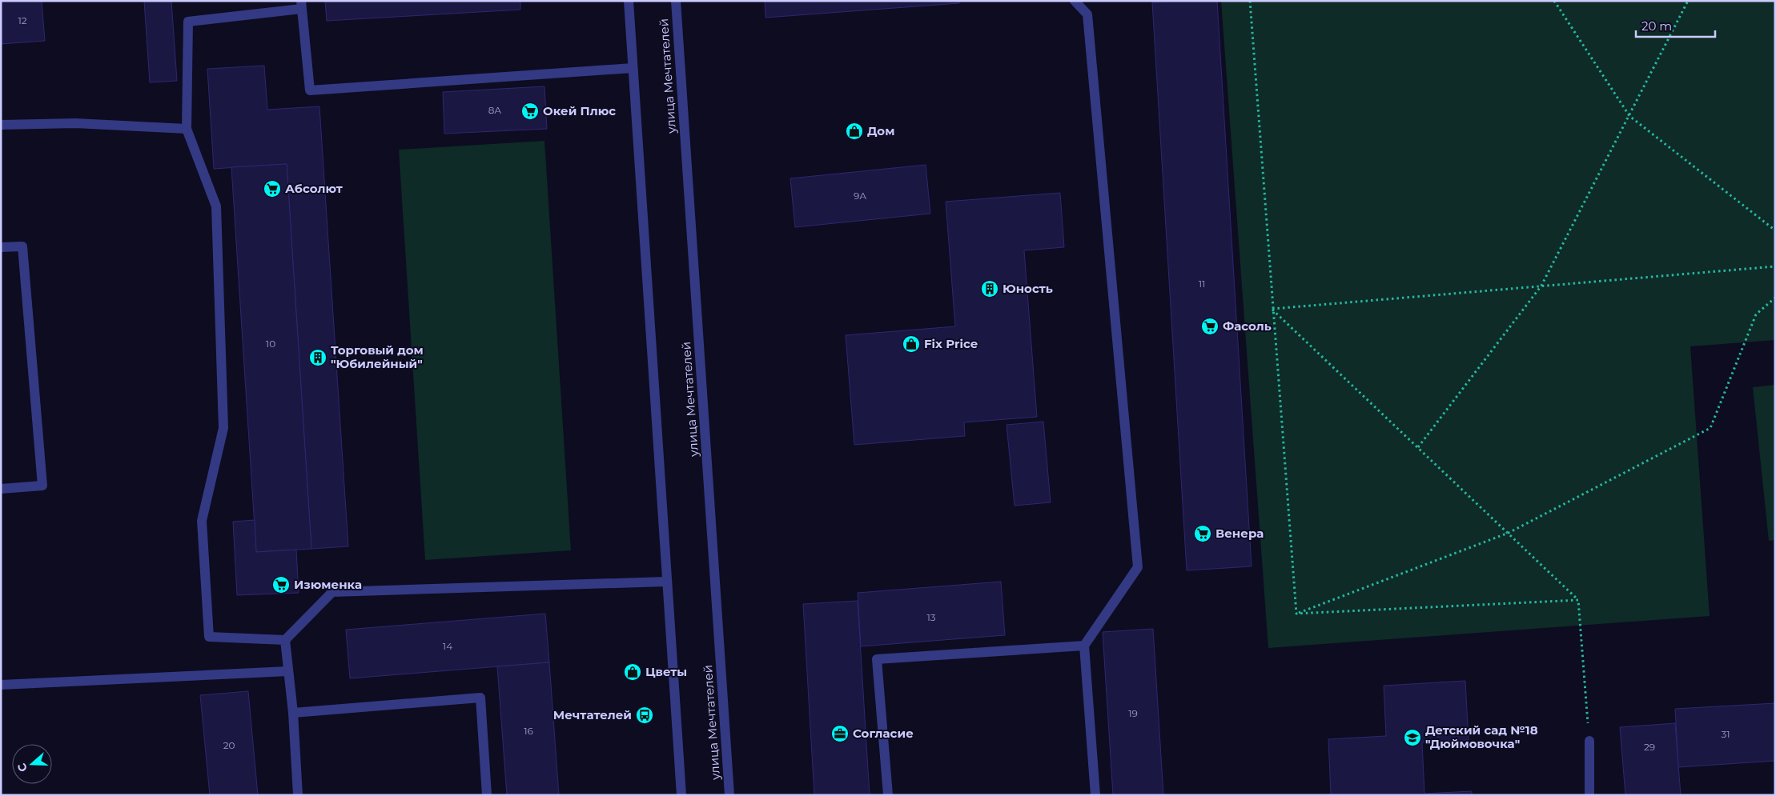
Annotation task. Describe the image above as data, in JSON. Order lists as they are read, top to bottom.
{
  "streets": {
    "street": ["улица Мечтателей"]
  },
  "places": {
    "supermarket": [
      "Окей Плюс",
      "Абсолют",
      "Фасоль",
      "Венера",
      "Изюменка"
    ],
    "shop": ["Дом", "Fix Price", "Цветы"],
    "building": ["Юность", "Торговый дом \"Юбилейный\""],
    "bus stop": ["Мечтателей"],
    "office": ["Согласие"],
    "school or university": ["Детский сад №18 \"Дюймовочка\""]
  },
  "house_numbers": [
    "12",
    "8А",
    "9А",
    "11",
    "10",
    "13",
    "14",
    "19",
    "16",
    "31",
    "20",
    "29"
  ],
  "scale_bar": "20 m",
  "north": "left"
}
